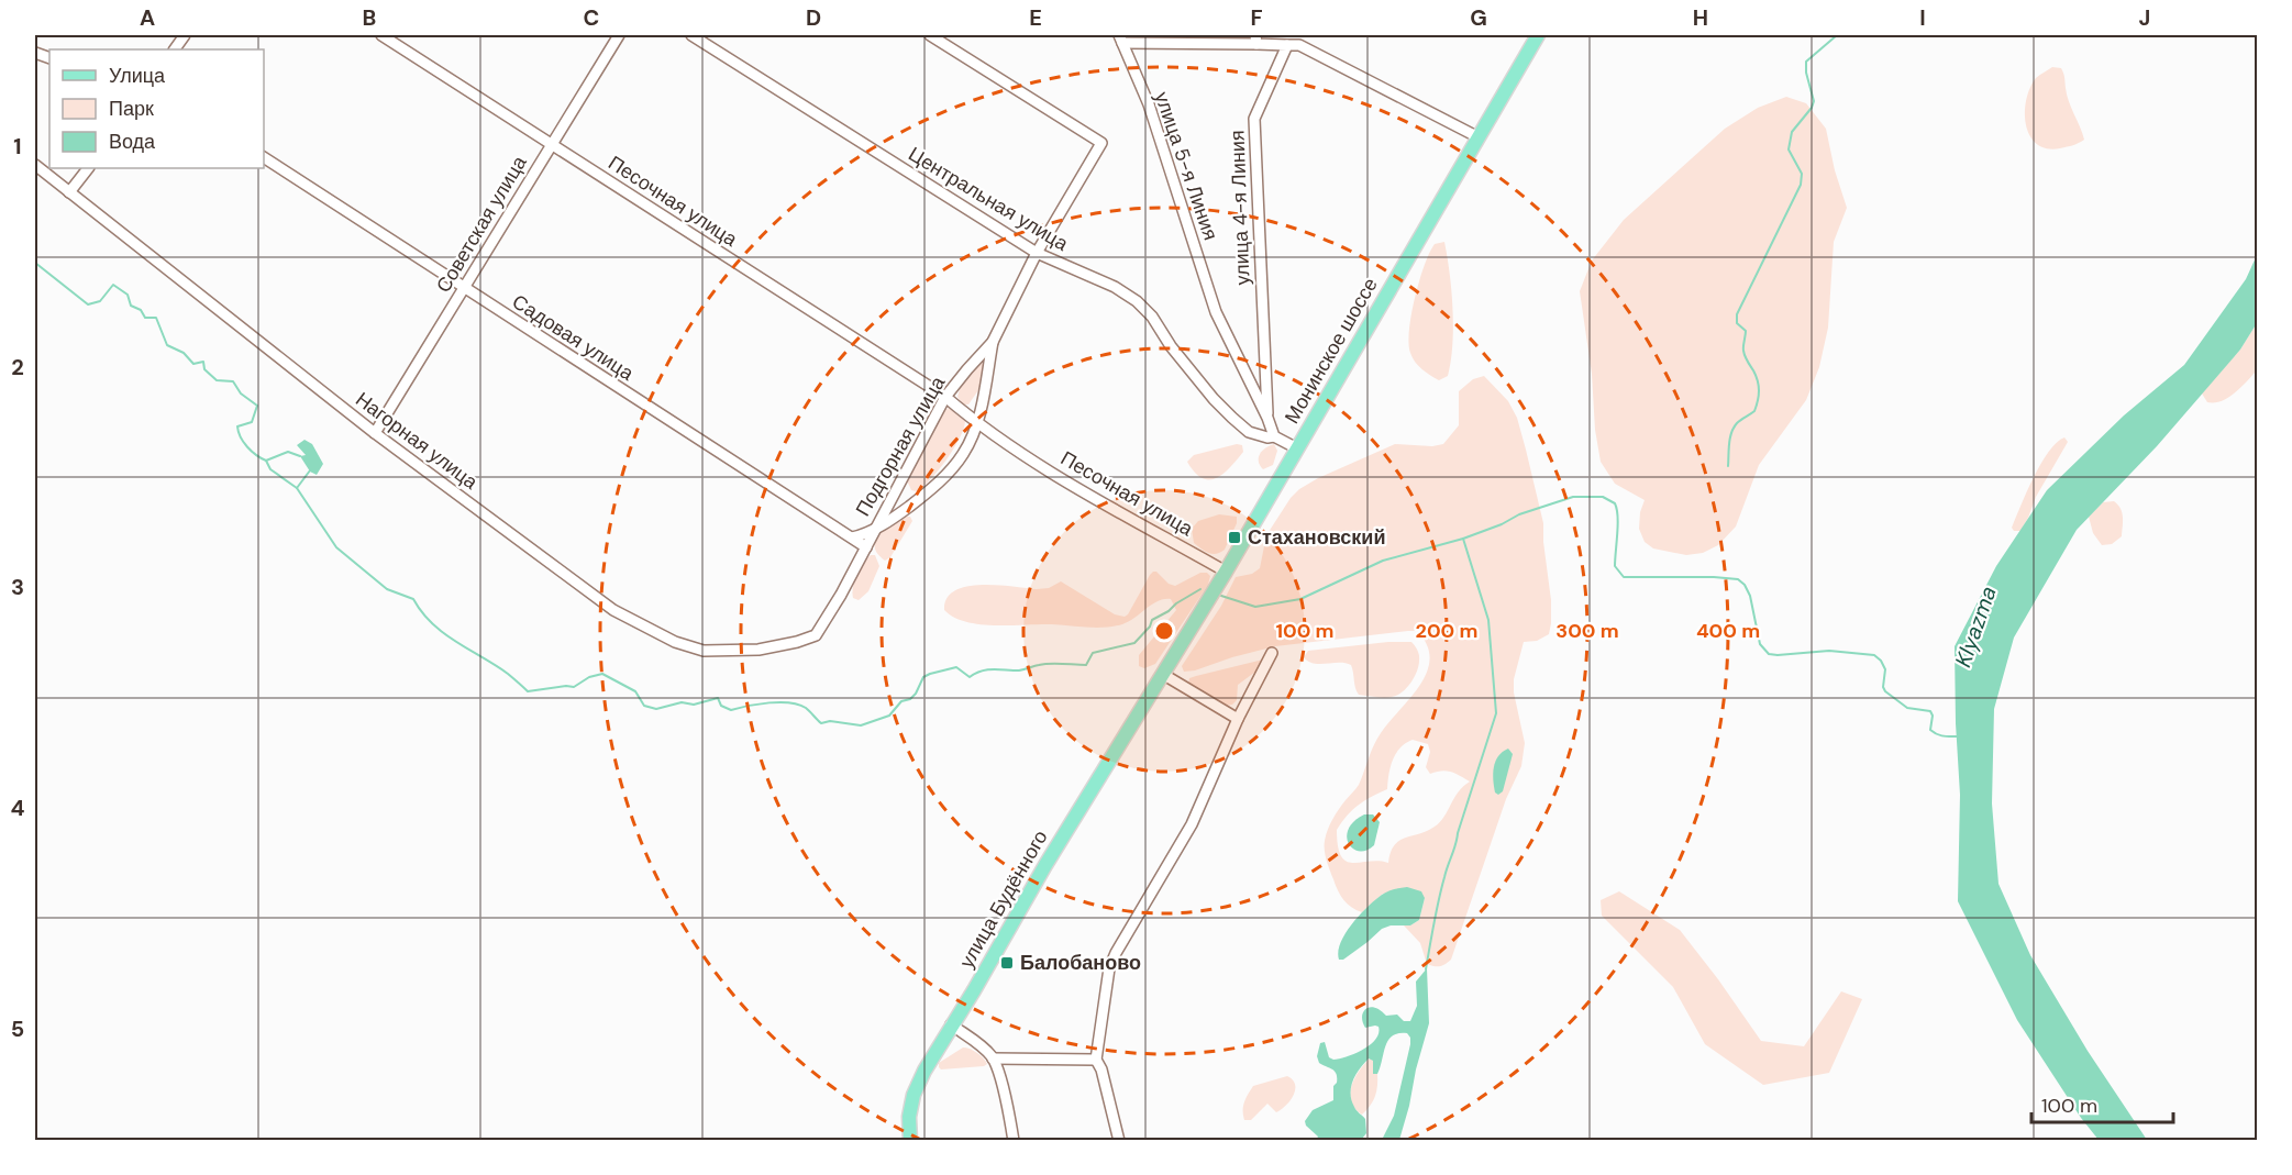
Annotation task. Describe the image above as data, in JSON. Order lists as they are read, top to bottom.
{
  "streets": {
    "main road": ["Монинское шоссе", "улица Будённого"],
    "street": [
      "улица 5-я Линия",
      "Центральная улица",
      "Песочная улица",
      "улица 4-я Линия",
      "Советская улица",
      "Садовая улица",
      "Нагорная улица",
      "Подгорная улица"
    ]
  },
  "crossings": [
    ["улица 5-я Линия", "улица 4-я Линия"],
    ["Центральная улица", "Монинское шоссе"],
    ["Центральная улица", "Подгорная улица"],
    ["Песочная улица", "Советская улица"],
    ["Песочная улица", "Монинское шоссе"],
    ["Песочная улица", "Подгорная улица"],
    ["Советская улица", "Садовая улица"],
    ["Советская улица", "Нагорная улица"],
    ["Садовая улица", "Подгорная улица"],
    ["Монинское шоссе", "улица Будённого"],
    ["Нагорная улица", "Подгорная улица"]
  ],
  "water": ["Klyazma"],
  "places": {
    "transit": ["Стахановский", "Балобаново"]
  },
  "legend": ["Улица", "Парк", "Вода"],
  "scale_bar": "100 m",
  "grid": {
    "columns": [
      "A",
      "B",
      "C",
      "D",
      "E",
      "F",
      "G",
      "H",
      "I",
      "J"
    ],
    "rows": [
      "1",
      "2",
      "3",
      "4",
      "5"
    ]
  },
  "rings": [
    "100 m",
    "200 m",
    "300 m",
    "400 m"
  ]
}
